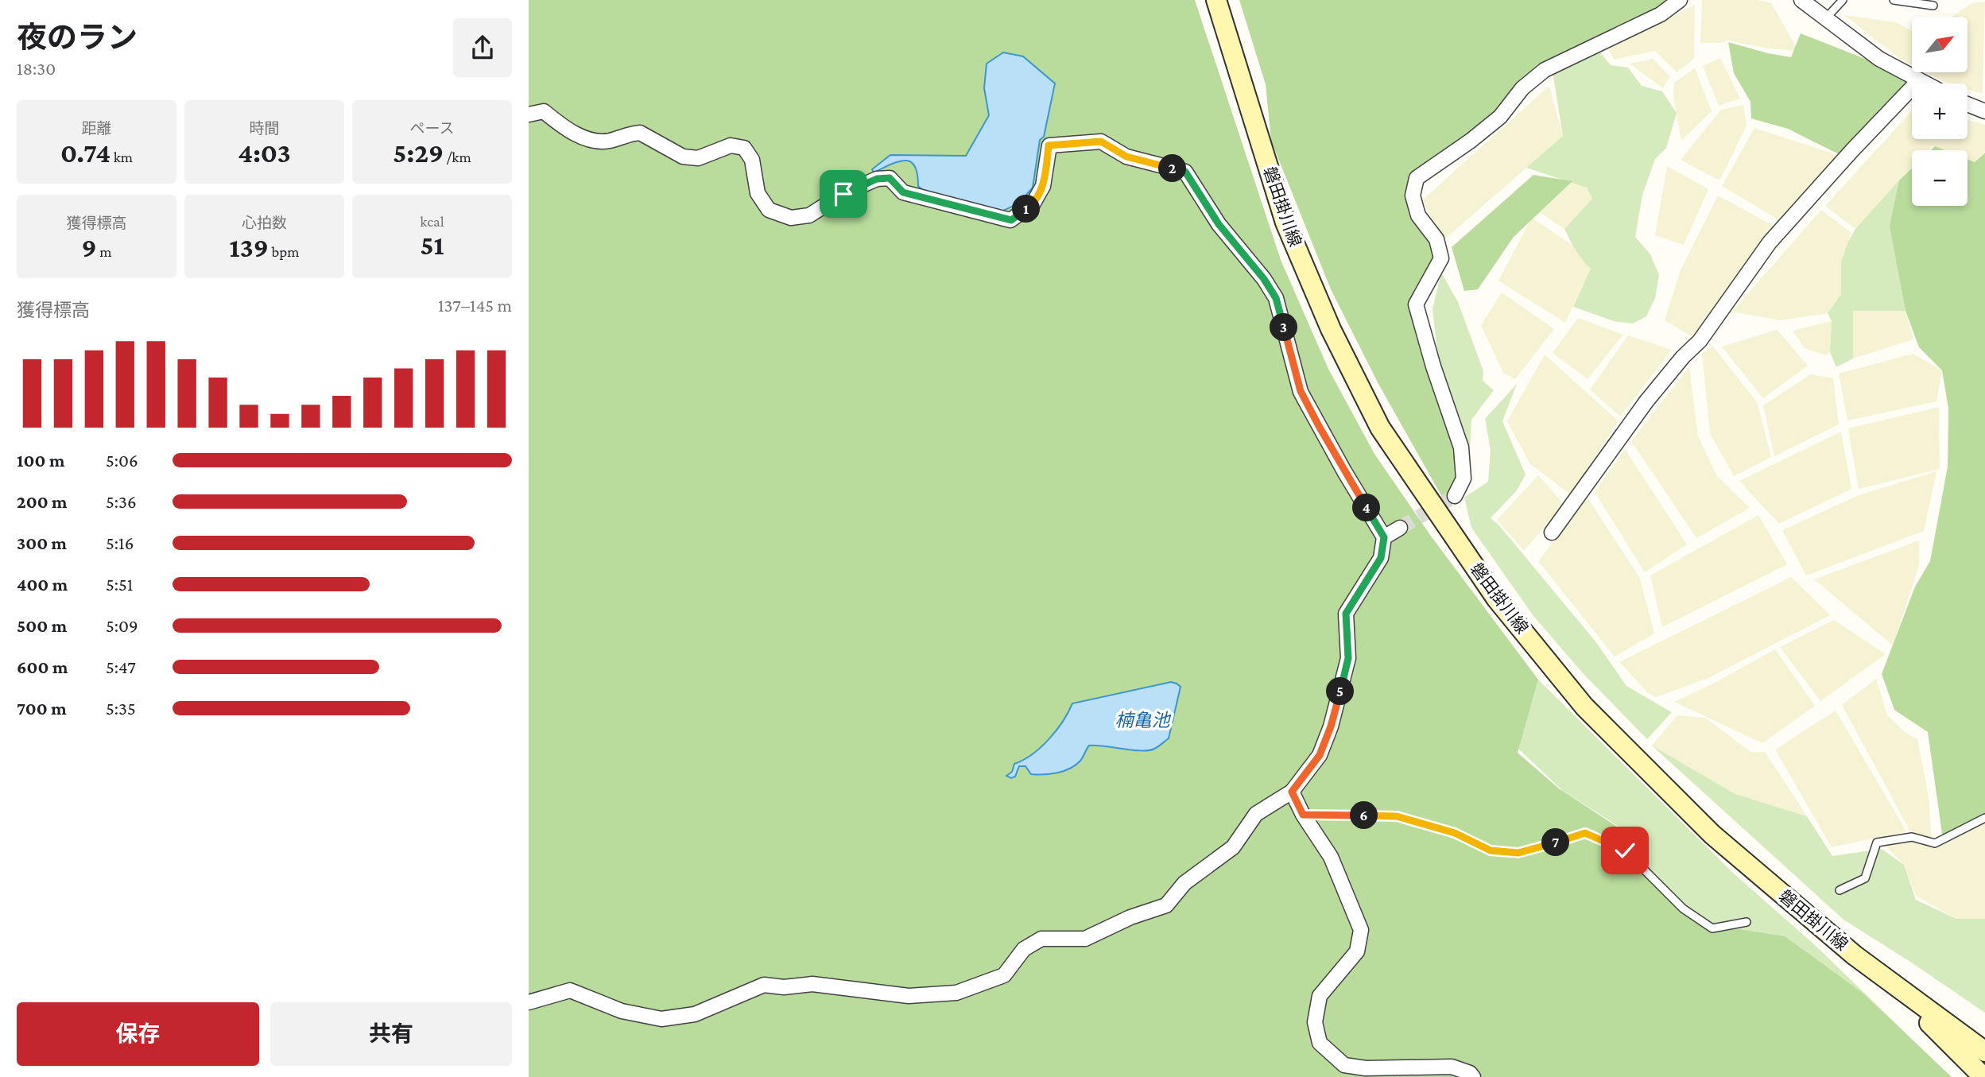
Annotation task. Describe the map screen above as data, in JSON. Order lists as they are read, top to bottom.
{
  "streets": {
    "main road": ["磐田掛川線"]
  },
  "water": ["楠亀池"],
  "north": "top right",
  "page": {
    "heading": ["夜のラン", "18:30"],
    "map_buttons": ["+", "−"],
    "stats": [
      ["距離", "0.74 km"],
      ["時間", "4:03"],
      ["ペース", "5:29 /km"],
      ["獲得標高", "9 m"],
      ["心拍数", "139 bpm"],
      ["kcal", "51"]
    ],
    "pins": [
      "2",
      "1",
      "3",
      "4",
      "5",
      "6",
      "7"
    ],
    "chart": ["獲得標高", "137–145 m"],
    "list": [
      {
        "name": "100 m",
        "note": "5:06"
      },
      {
        "name": "200 m",
        "note": "5:36"
      },
      {
        "name": "300 m",
        "note": "5:16"
      },
      {
        "name": "400 m",
        "note": "5:51"
      },
      {
        "name": "500 m",
        "note": "5:09"
      },
      {
        "name": "600 m",
        "note": "5:47"
      },
      {
        "name": "700 m",
        "note": "5:35"
      }
    ],
    "buttons": ["保存", "共有"]
  }
}
